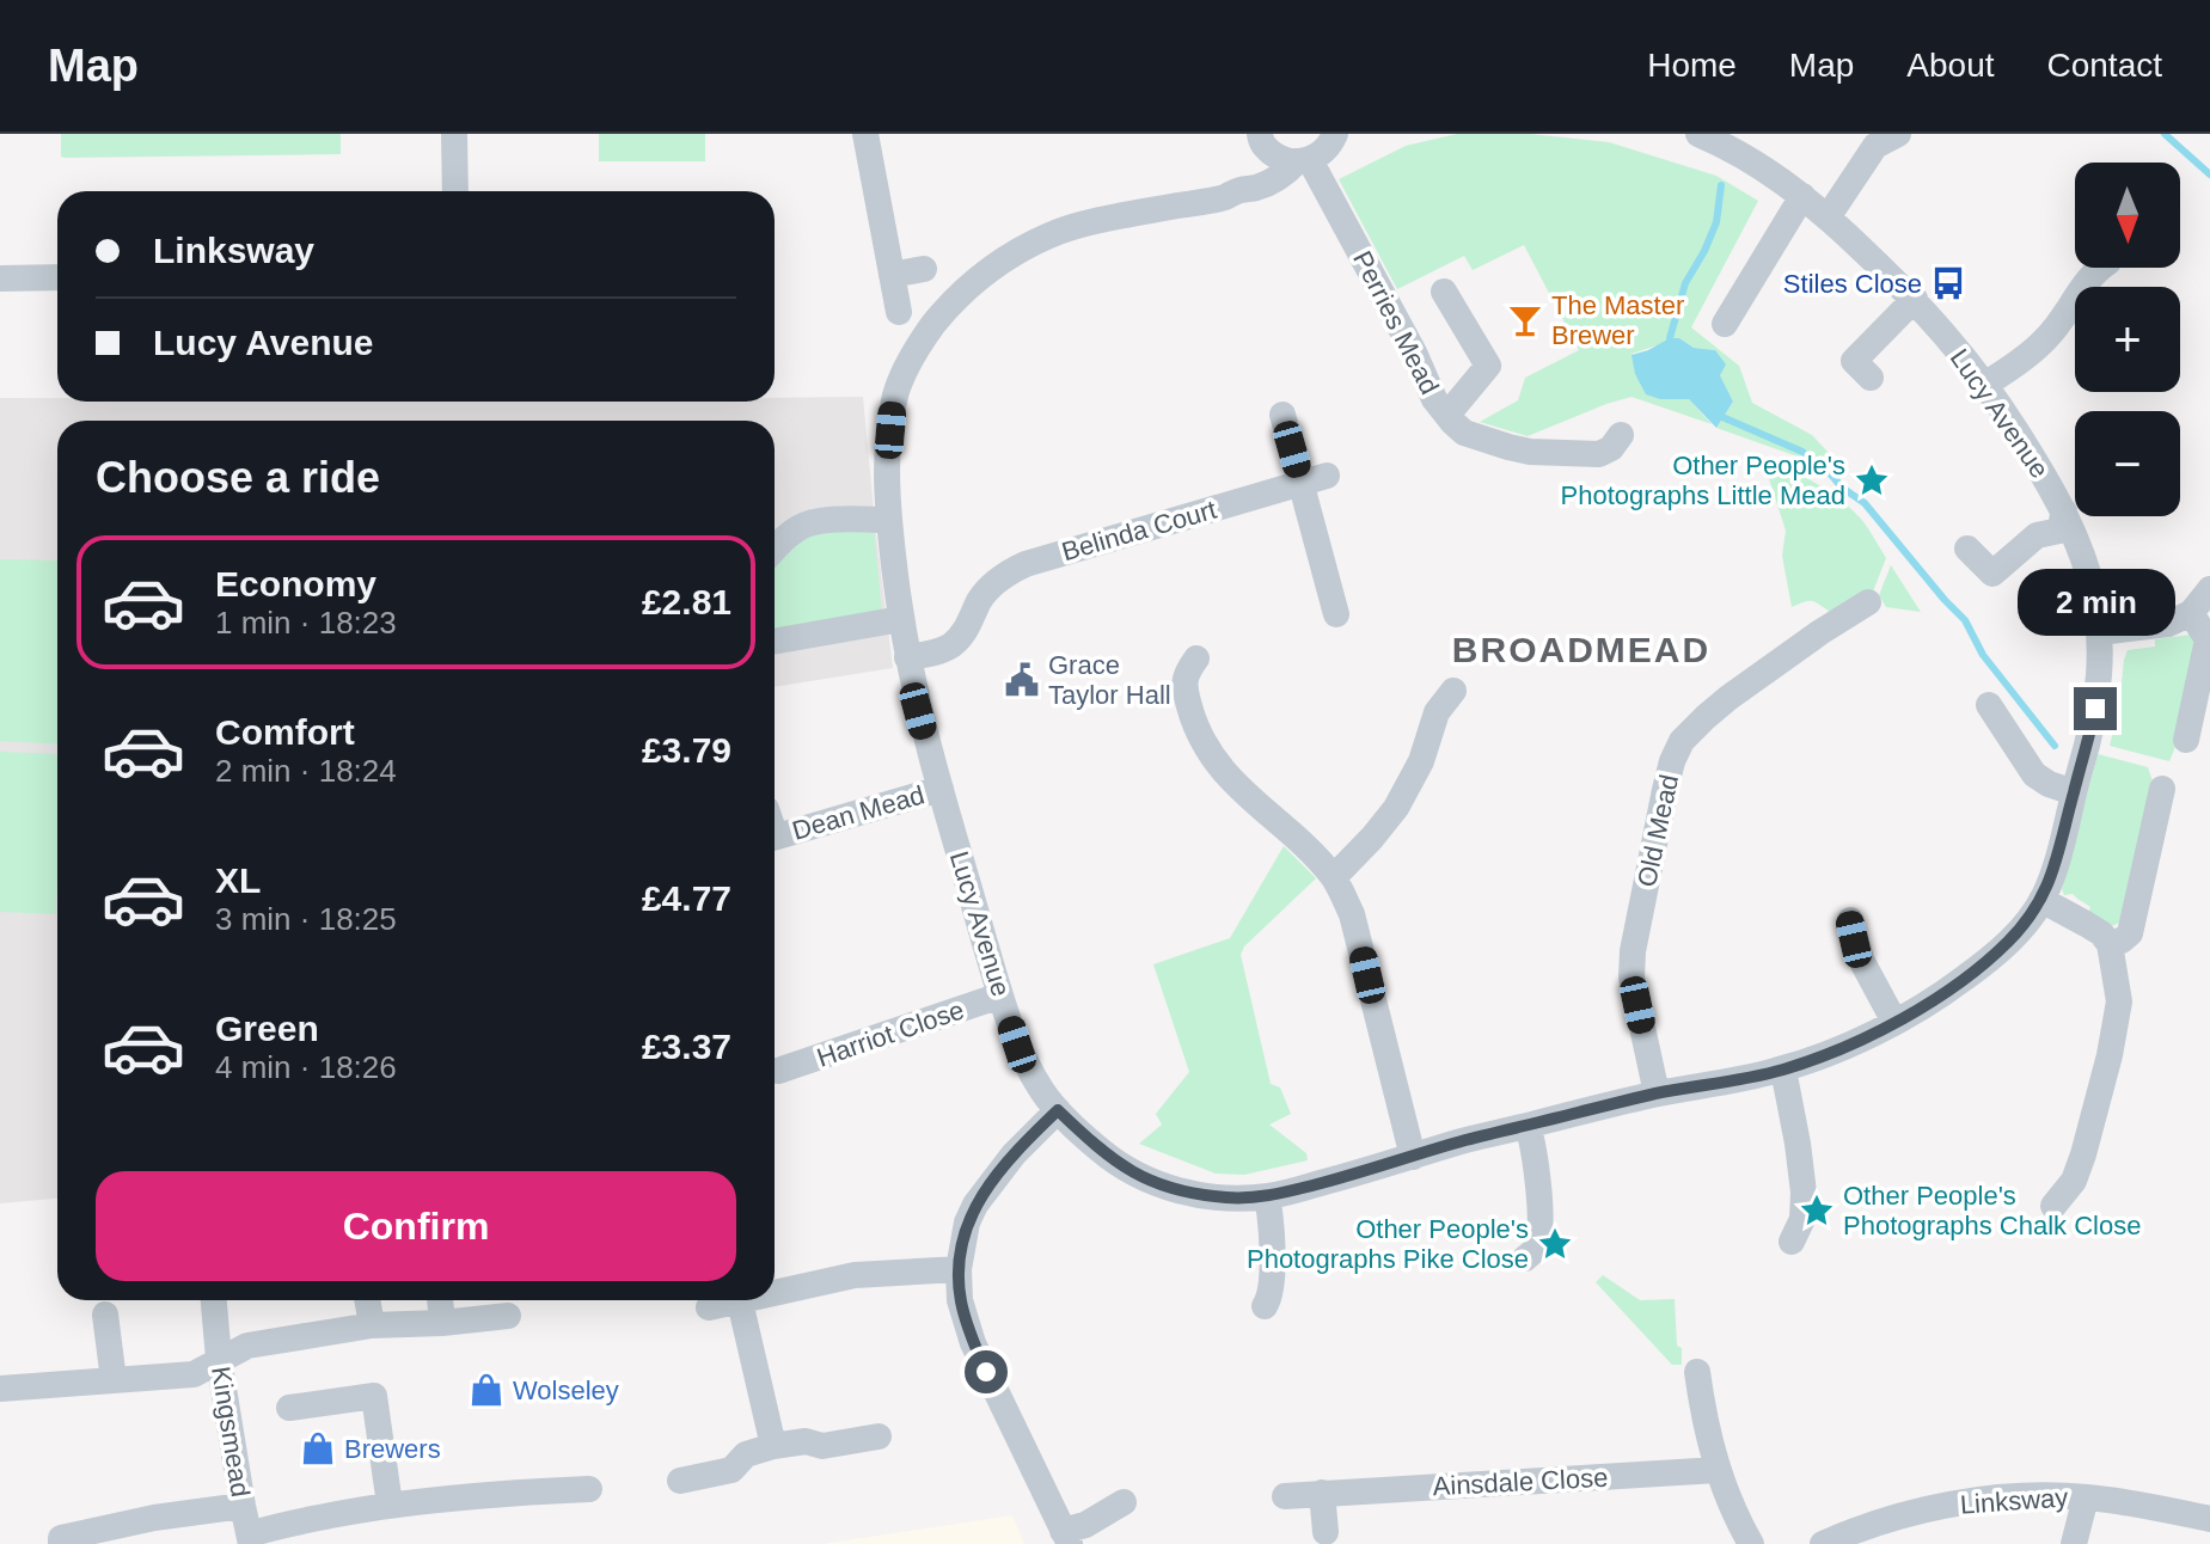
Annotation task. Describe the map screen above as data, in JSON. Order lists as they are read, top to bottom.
{
  "streets": {
    "street": [
      "Perries Mead",
      "Lucy Avenue",
      "Belinda Court",
      "Dean Mead",
      "Old Mead",
      "Harriot Close",
      "Kingsmead",
      "Ainsdale Close",
      "Linksway"
    ]
  },
  "crossings": [
    ["Perries Mead", "Lucy Avenue"],
    ["Lucy Avenue", "Belinda Court"],
    ["Lucy Avenue", "Dean Mead"],
    ["Lucy Avenue", "Old Mead"],
    ["Lucy Avenue", "Harriot Close"]
  ],
  "districts": ["BROADMEAD"],
  "places": {
    "bus stop": ["Stiles Close"],
    "bar": ["The Master Brewer"],
    "place": ["Other People's Photographs Little Mead", "Other People's Photographs Chalk Close", "Other People's Photographs Pike Close"],
    "public building": ["Grace Taylor Hall"],
    "shop": ["Wolseley", "Brewers"]
  },
  "north": "bottom",
  "page": {
    "header": "Map",
    "nav": [
      "Home",
      "Map",
      "About",
      "Contact"
    ],
    "map_buttons": ["+", "−"],
    "banner": ["Linksway", "Lucy Avenue"],
    "heading": "Choose a ride",
    "list": [
      {
        "name": "Economy",
        "note": "1 min · 18:23",
        "value": "£2.81"
      },
      {
        "name": "Comfort",
        "note": "2 min · 18:24",
        "value": "£3.79"
      },
      {
        "name": "XL",
        "note": "3 min · 18:25",
        "value": "£4.77"
      },
      {
        "name": "Green",
        "note": "4 min · 18:26",
        "value": "£3.37"
      }
    ],
    "bubble": "2 min",
    "buttons": "Confirm"
  }
}
